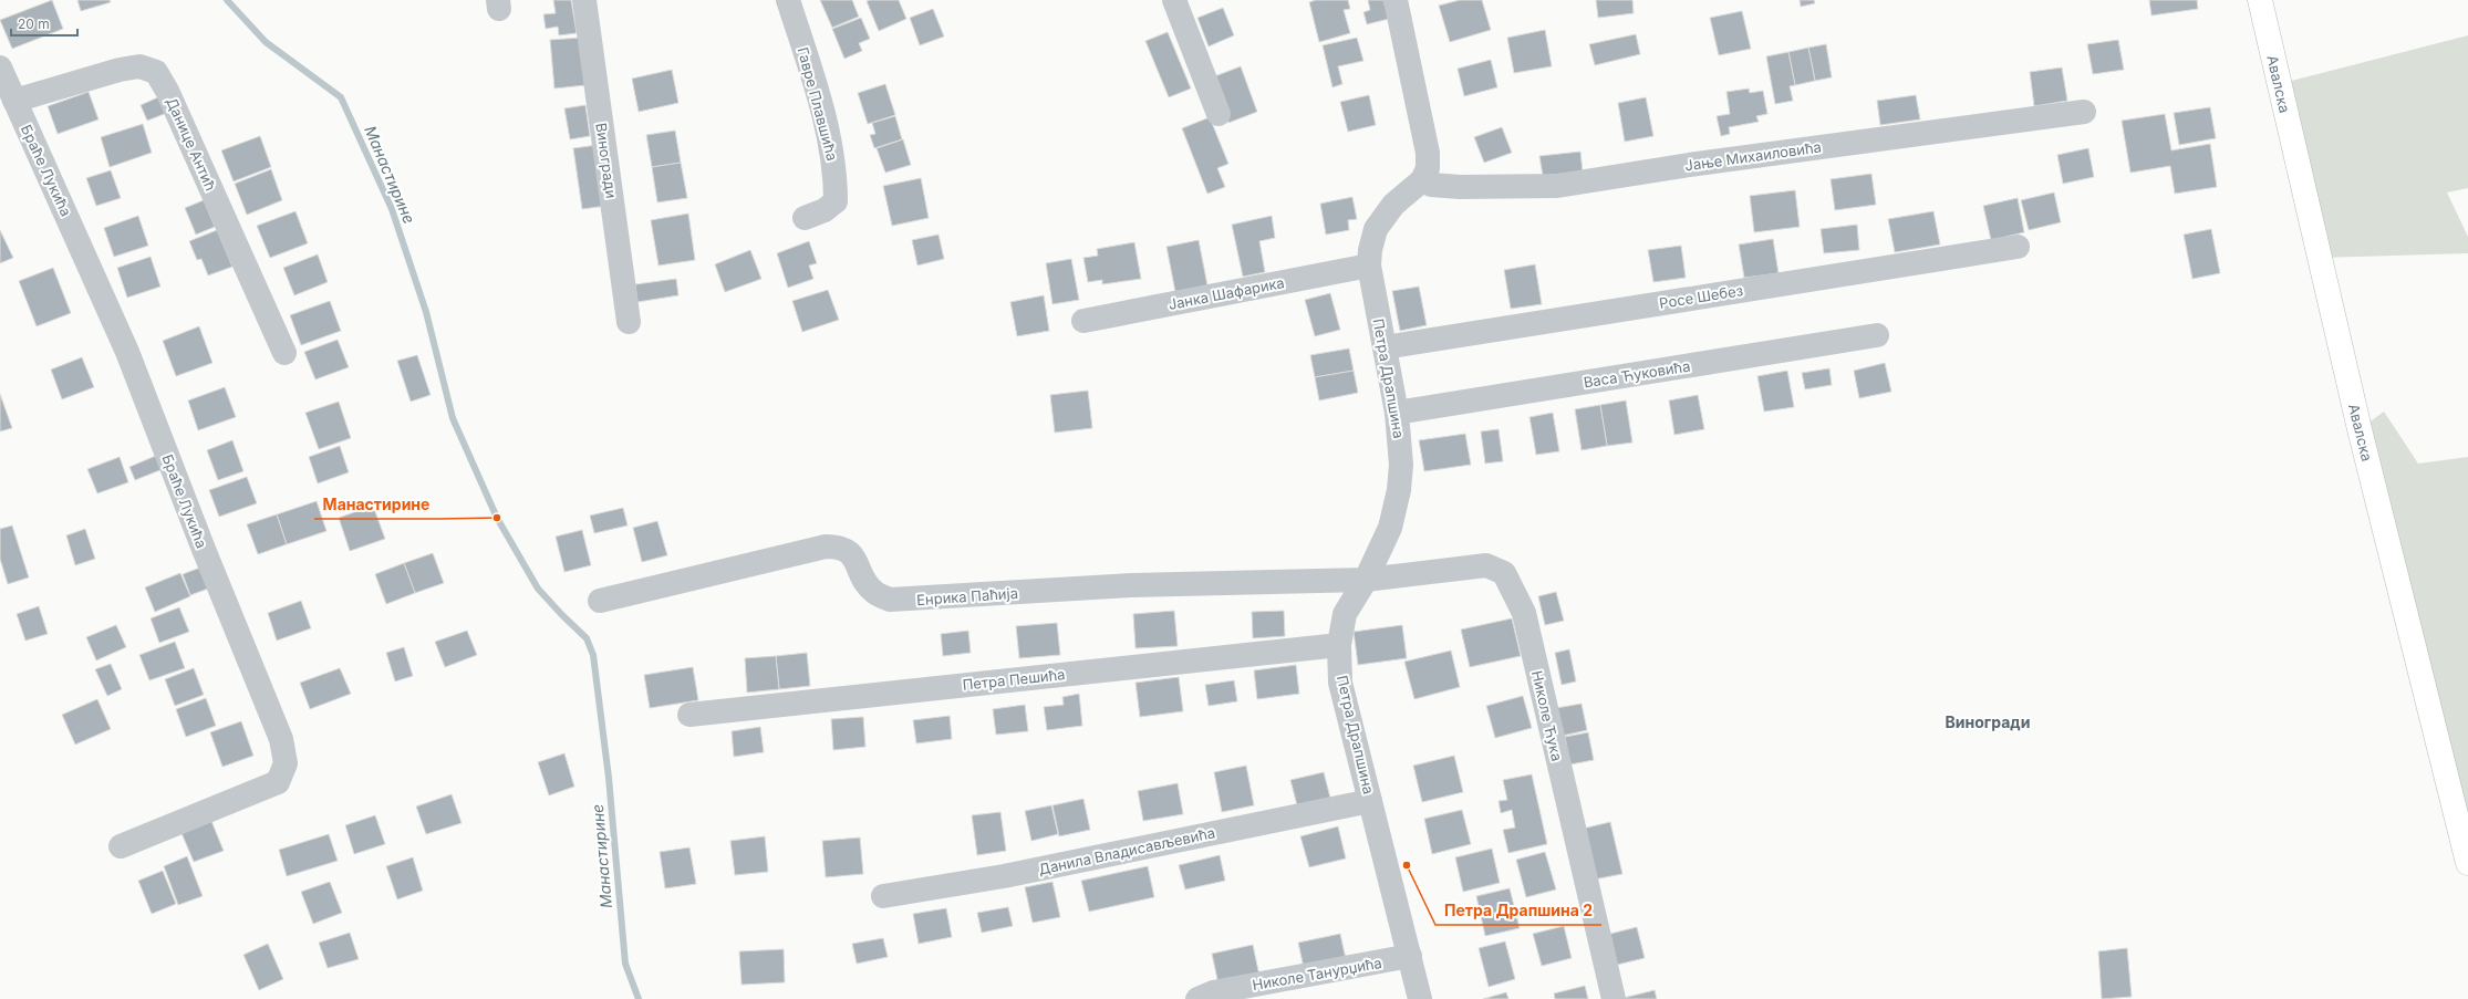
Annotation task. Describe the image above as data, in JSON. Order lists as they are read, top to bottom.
{
  "streets": {
    "main road": ["Авалска"],
    "street": [
      "Гавре Плавшића",
      "Данице Антић",
      "Јање Михаиловића",
      "Виногради",
      "Браће Лукића",
      "Јанка Шафарика",
      "Росе Шебез",
      "Васа Ћуковића",
      "Петра Драпшина",
      "Енрика Паћија",
      "Петра Пешића",
      "Николе Ћука",
      "Данила Владисављевића",
      "Николе Танурџића"
    ]
  },
  "crossings": [
    ["Данице Антић", "Браће Лукића"],
    ["Јање Михаиловића", "Петра Драпшина"],
    ["Јанка Шафарика", "Петра Драпшина"],
    ["Росе Шебез", "Петра Драпшина"],
    ["Васа Ћуковића", "Петра Драпшина"],
    ["Петра Драпшина", "Енрика Паћија"],
    ["Петра Драпшина", "Петра Пешића"],
    ["Петра Драпшина", "Николе Ћука"],
    ["Петра Драпшина", "Данила Владисављевића"],
    ["Петра Драпшина", "Николе Танурџића"],
    ["Енрика Паћија", "Николе Ћука"]
  ],
  "districts": ["Виногради"],
  "water": ["Манастирине"],
  "places": ["Манастирине", "Петра Драпшина 2"],
  "scale_bar": "20 m"
}
